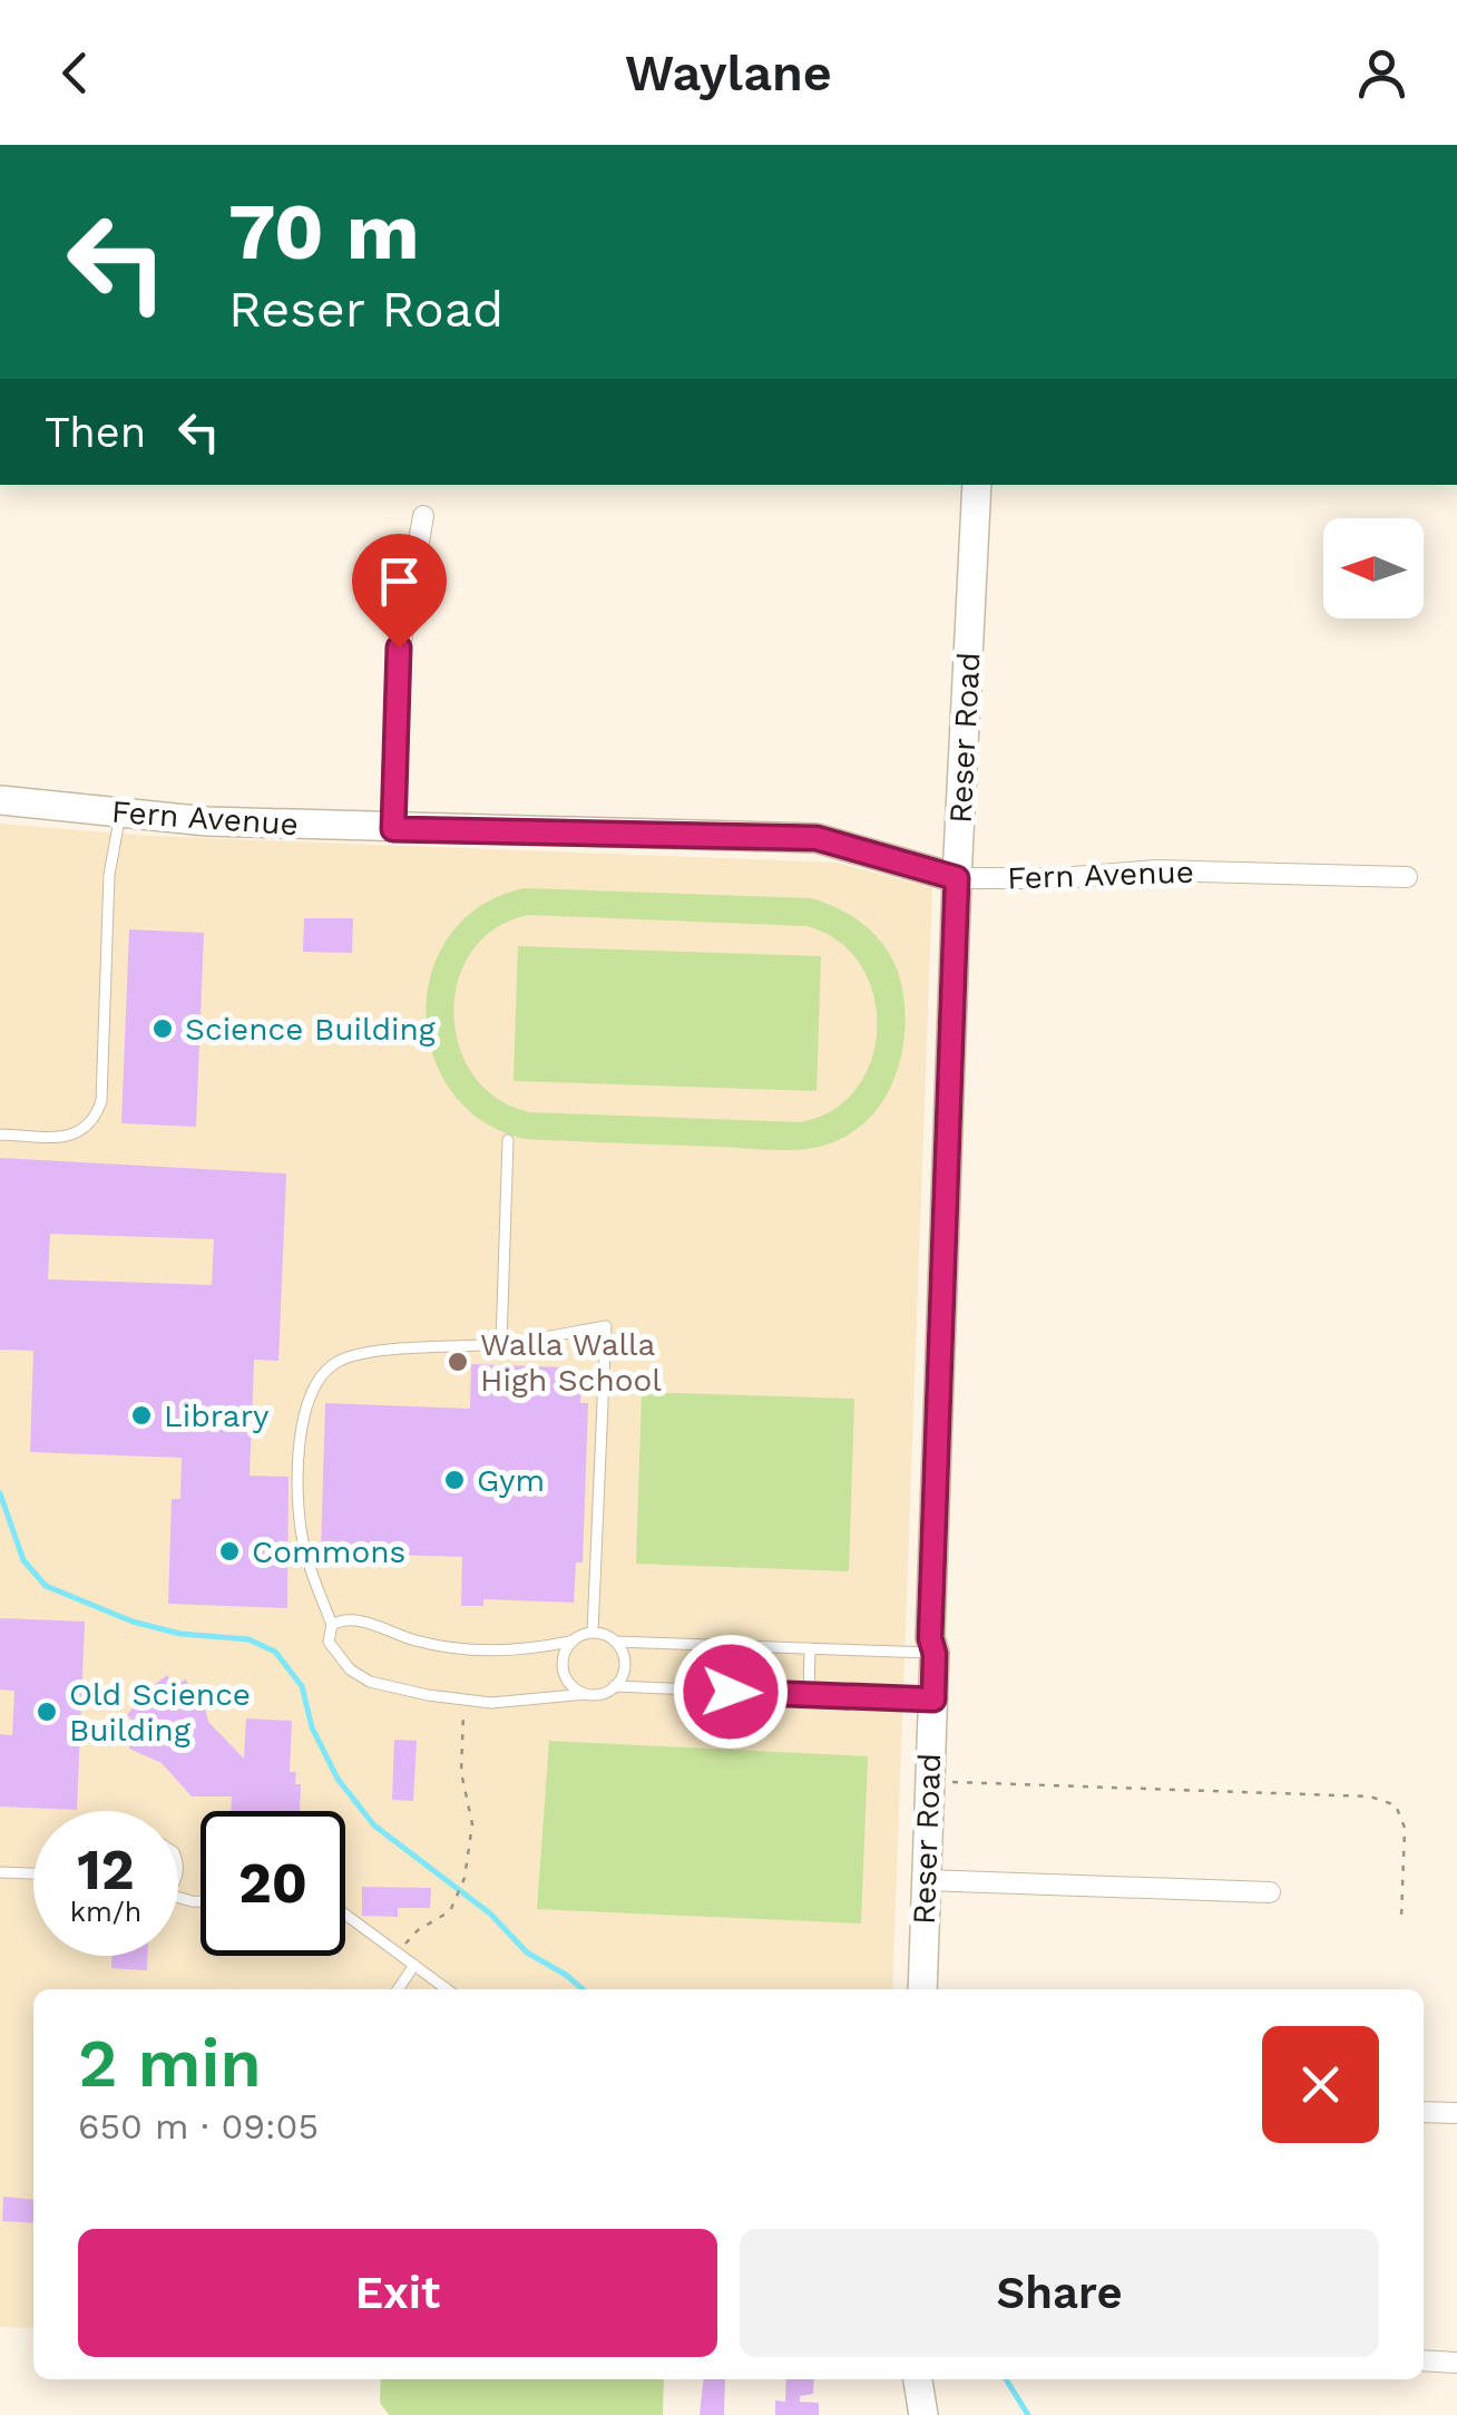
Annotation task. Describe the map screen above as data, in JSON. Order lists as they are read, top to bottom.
{
  "streets": {
    "main road": ["Reser Road", "Fern Avenue"]
  },
  "crossings": [
    ["Reser Road", "Fern Avenue"]
  ],
  "places": [
    "Science Building",
    "Walla Walla High School",
    "Library",
    "Gym",
    "Commons",
    "Old Science Building"
  ],
  "north": "left",
  "page": {
    "header": "Waylane",
    "turn": ["70 m", "Reser Road"],
    "then": "Then",
    "speed": "12 km/h",
    "limit": "20",
    "heading": ["2 min", "650 m · 09:05"],
    "buttons": ["Exit", "Share"]
  }
}
